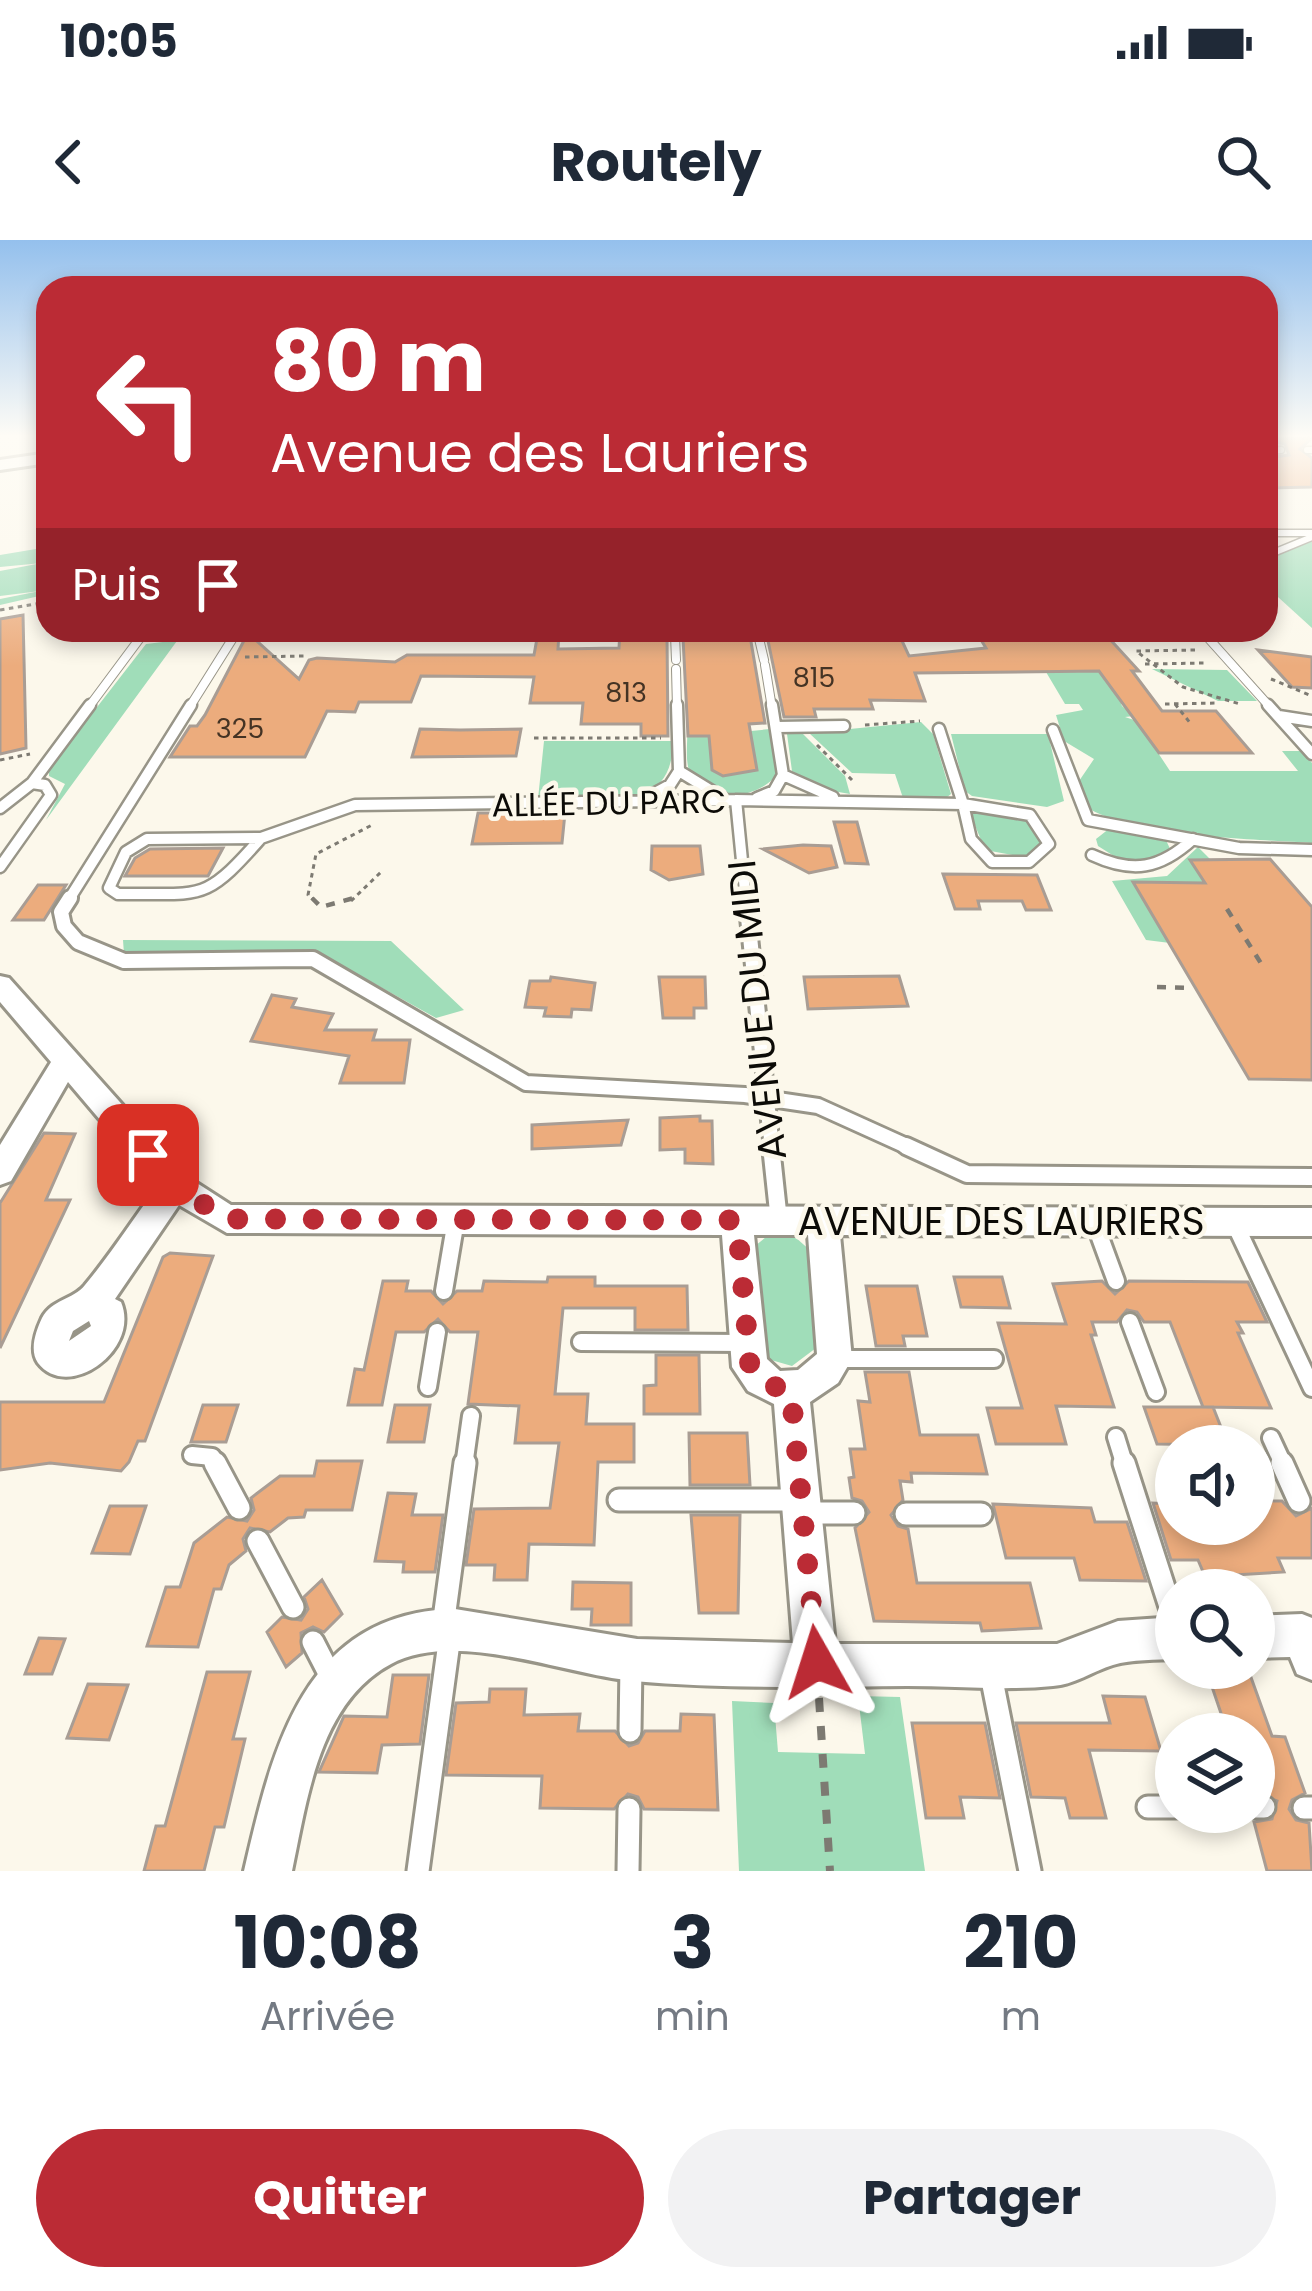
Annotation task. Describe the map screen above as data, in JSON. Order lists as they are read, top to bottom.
{
  "streets": {
    "street": ["AVENUE DES LAURIERS"],
    "lane": ["ALLÉE DU PARC", "AVENUE DU MIDI"]
  },
  "crossings": [
    ["ALLÉE DU PARC", "AVENUE DU MIDI"],
    ["AVENUE DU MIDI", "AVENUE DES LAURIERS"]
  ],
  "house_numbers": ["815", "813", "325"],
  "page": {
    "status": "10:05",
    "header": "Routely",
    "turn": ["80 m", "Avenue des Lauriers"],
    "then": "Puis",
    "eta": [
      "10:08",
      "Arrivée",
      "3",
      "min",
      "210",
      "m"
    ],
    "buttons": ["Quitter", "Partager"]
  }
}
